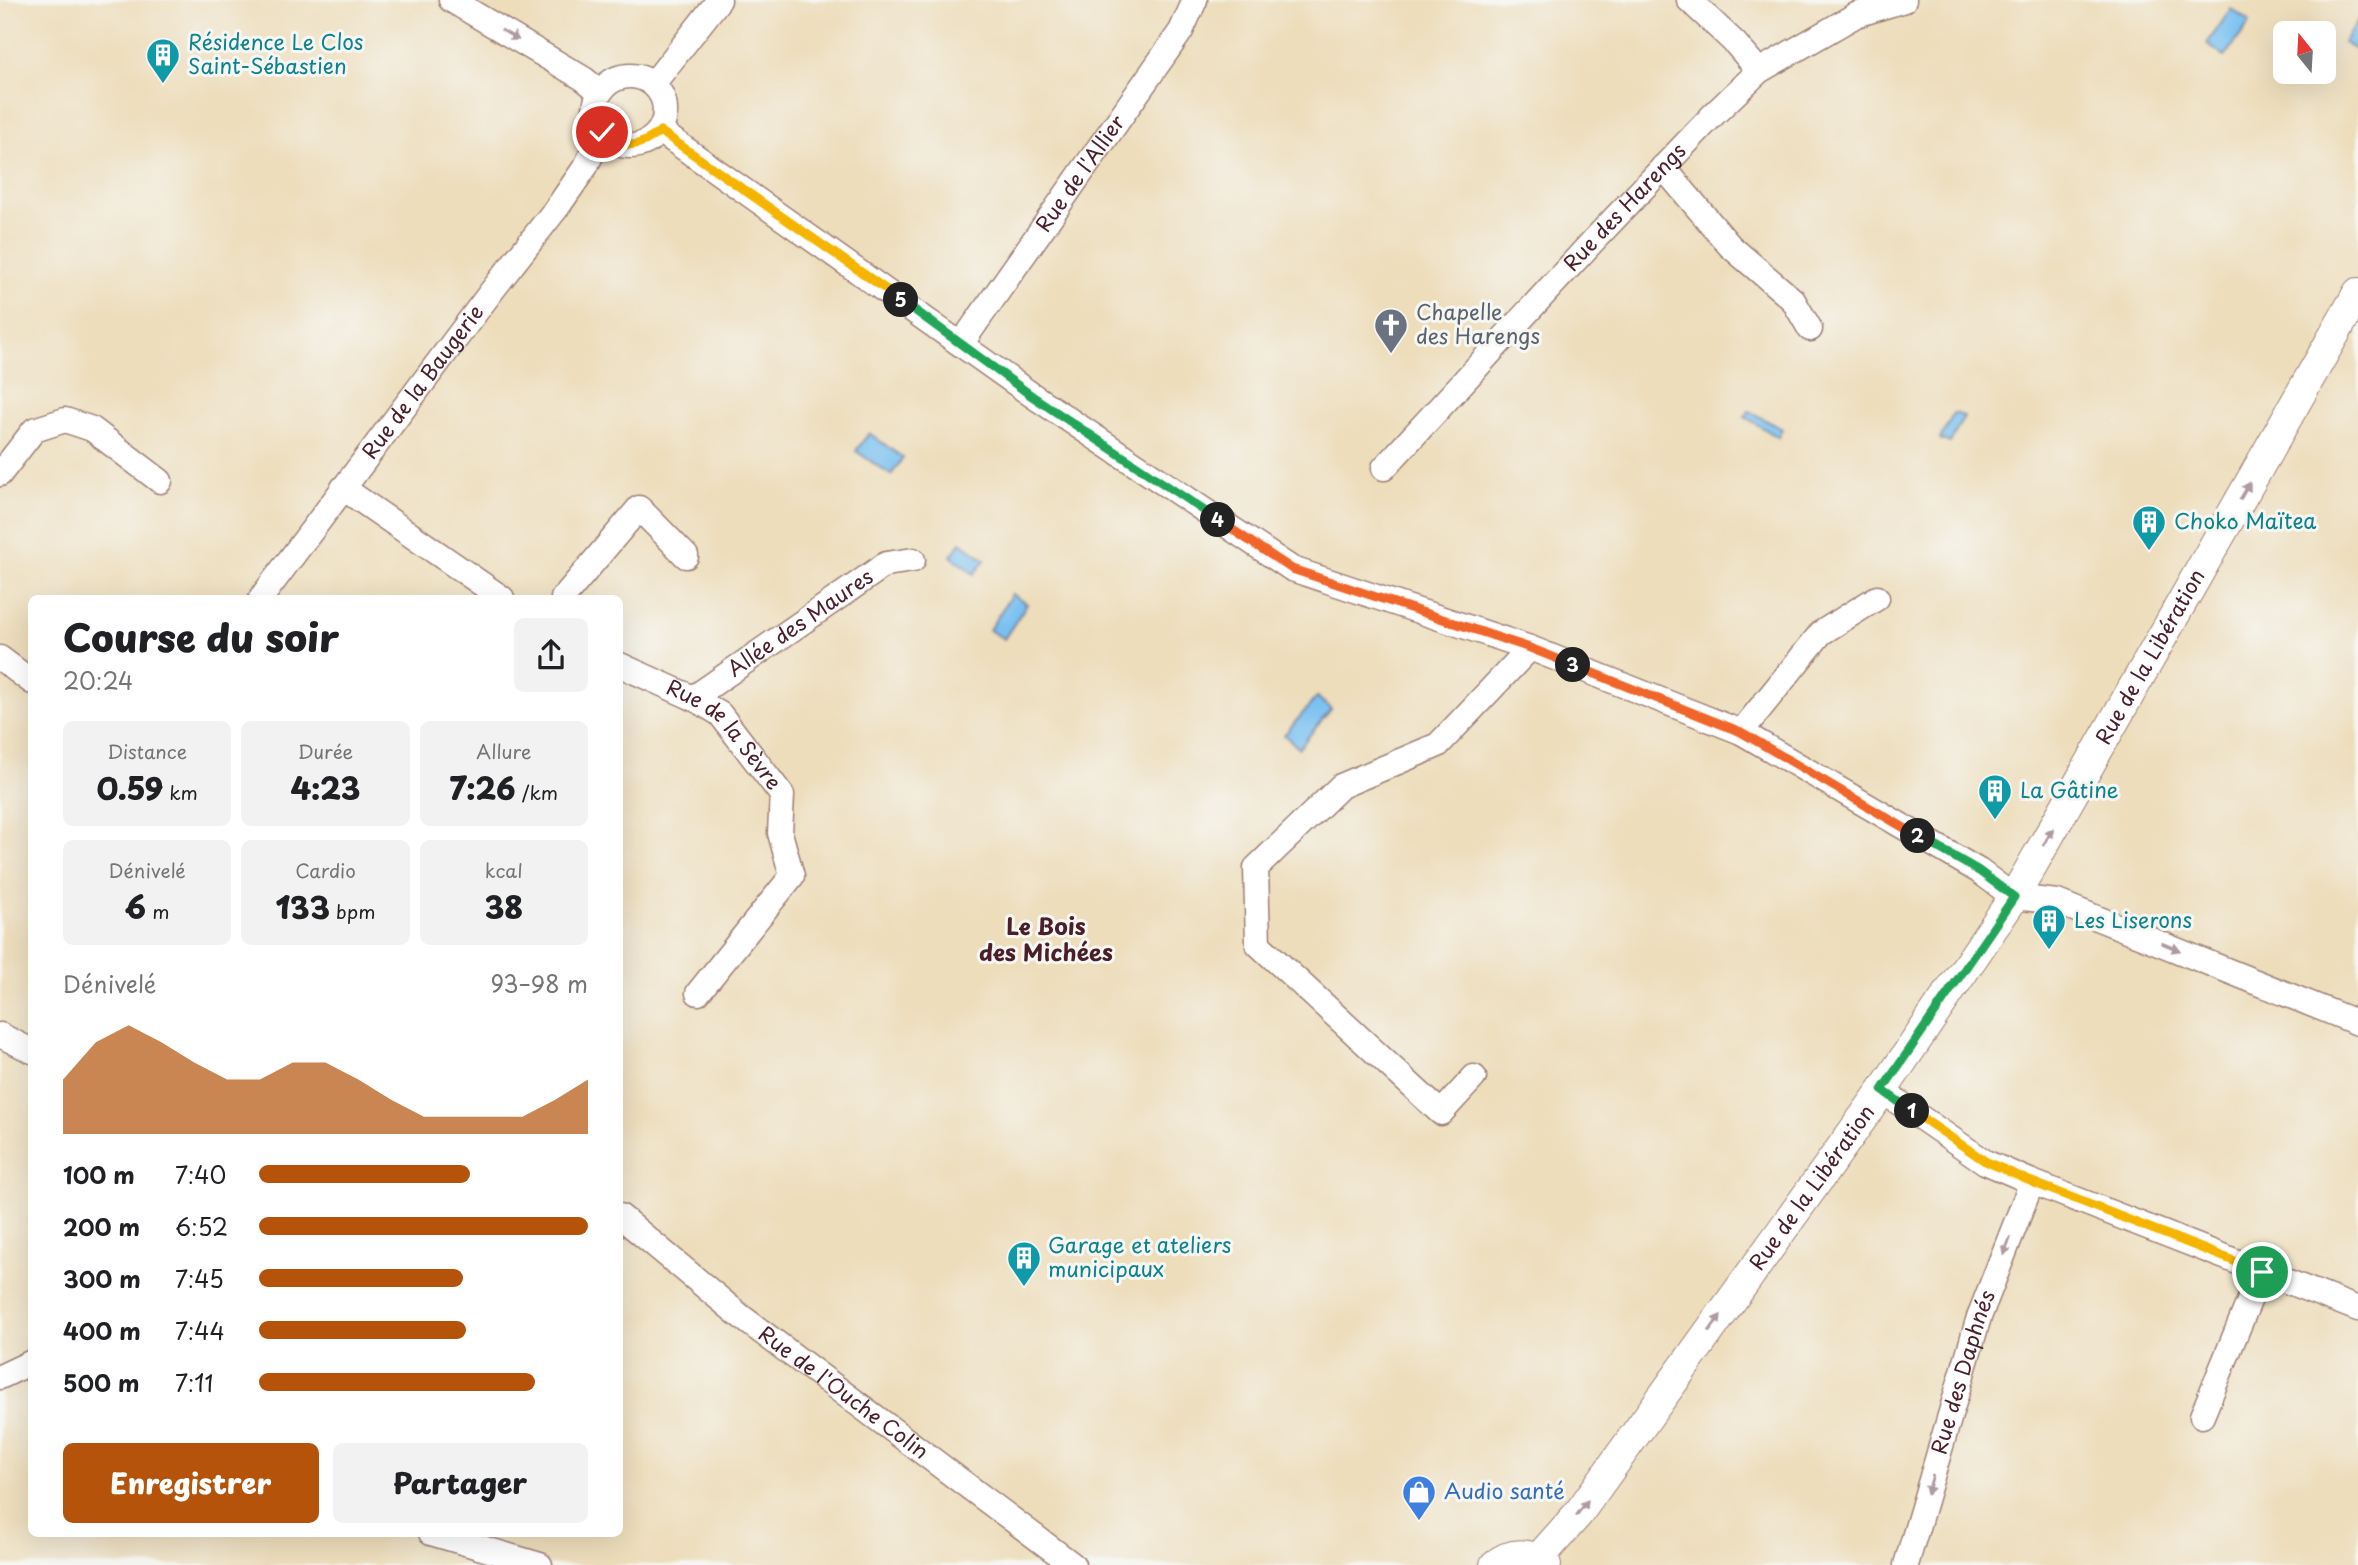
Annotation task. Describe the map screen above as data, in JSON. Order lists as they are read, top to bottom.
{
  "streets": {
    "street": [
      "Rue de l'Allier",
      "Rue des Harengs",
      "Rue de la Baugerie",
      "Allée des Maures",
      "Rue de la Libération",
      "Rue de la Sèvre",
      "Rue des Daphnés",
      "Rue de l'Ouche Colin"
    ]
  },
  "crossings": [
    ["Allée des Maures", "Rue de la Sèvre"]
  ],
  "one_way": ["Rue de la Libération", "Rue des Daphnés"],
  "districts": ["Le Bois des Michées"],
  "places": {
    "building": [
      "Résidence Le Clos Saint-Sébastien",
      "Choko Maïtea",
      "La Gâtine",
      "Les Liserons",
      "Garage et ateliers municipaux"
    ],
    "church": ["Chapelle des Harengs"],
    "shop": ["Audio santé"]
  },
  "north": "top",
  "page": {
    "pins": [
      "5",
      "4",
      "3",
      "2",
      "1"
    ],
    "heading": ["Course du soir", "20:24"],
    "stats": [
      ["Distance", "0.59 km"],
      ["Durée", "4:23"],
      ["Allure", "7:26 /km"],
      ["Dénivelé", "6 m"],
      ["Cardio", "133 bpm"],
      ["kcal", "38"]
    ],
    "chart": ["Dénivelé", "93–98 m"],
    "list": [
      {
        "name": "100 m",
        "note": "7:40"
      },
      {
        "name": "200 m",
        "note": "6:52"
      },
      {
        "name": "300 m",
        "note": "7:45"
      },
      {
        "name": "400 m",
        "note": "7:44"
      },
      {
        "name": "500 m",
        "note": "7:11"
      }
    ],
    "buttons": ["Enregistrer", "Partager"]
  }
}
